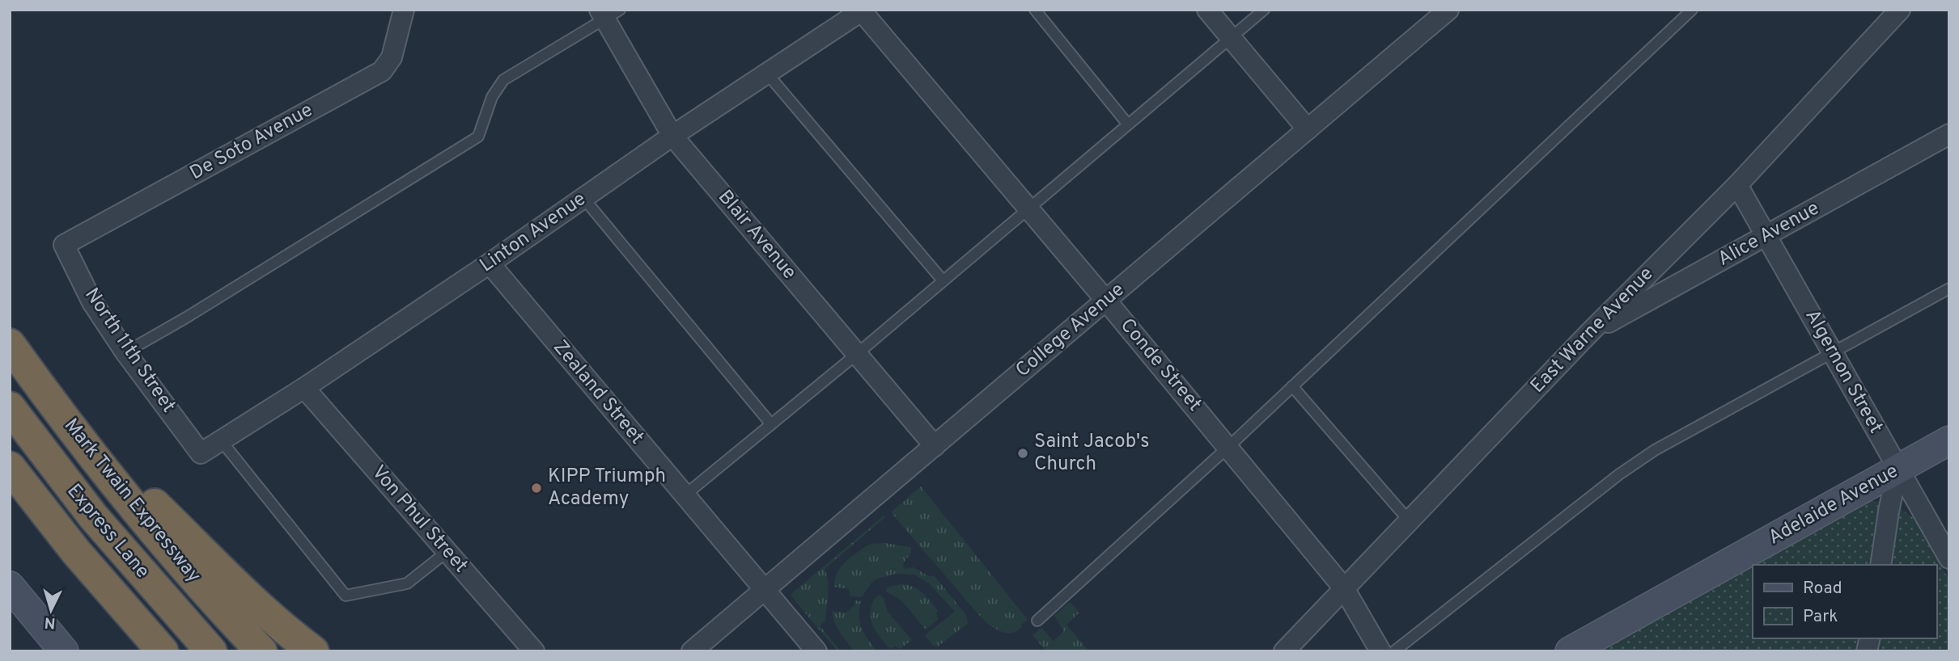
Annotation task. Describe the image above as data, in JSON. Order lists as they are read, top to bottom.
{
  "streets": {
    "highway": ["Mark Twain Expressway", "Express Lane"],
    "main road": ["Adelaide Avenue"],
    "street": [
      "De Soto Avenue",
      "Linton Avenue",
      "Alice Avenue",
      "Blair Avenue",
      "College Avenue",
      "East Warne Avenue",
      "North 11th Street",
      "Conde Street",
      "Algernon Street",
      "Zealand Street",
      "Von Phul Street"
    ]
  },
  "crossings": [
    ["De Soto Avenue", "North 11th Street"],
    ["Linton Avenue", "Blair Avenue"],
    ["Linton Avenue", "North 11th Street"],
    ["Linton Avenue", "Conde Street"],
    ["Linton Avenue", "Zealand Street"],
    ["Linton Avenue", "Von Phul Street"],
    ["Alice Avenue", "East Warne Avenue"],
    ["Alice Avenue", "Algernon Street"],
    ["Blair Avenue", "College Avenue"],
    ["College Avenue", "Conde Street"],
    ["College Avenue", "Zealand Street"],
    ["East Warne Avenue", "Conde Street"],
    ["East Warne Avenue", "Algernon Street"],
    ["Algernon Street", "Adelaide Avenue"]
  ],
  "places": ["Saint Jacob's Church", "KIPP Triumph Academy"],
  "legend": ["Road", "Park"],
  "north": "bottom"
}
